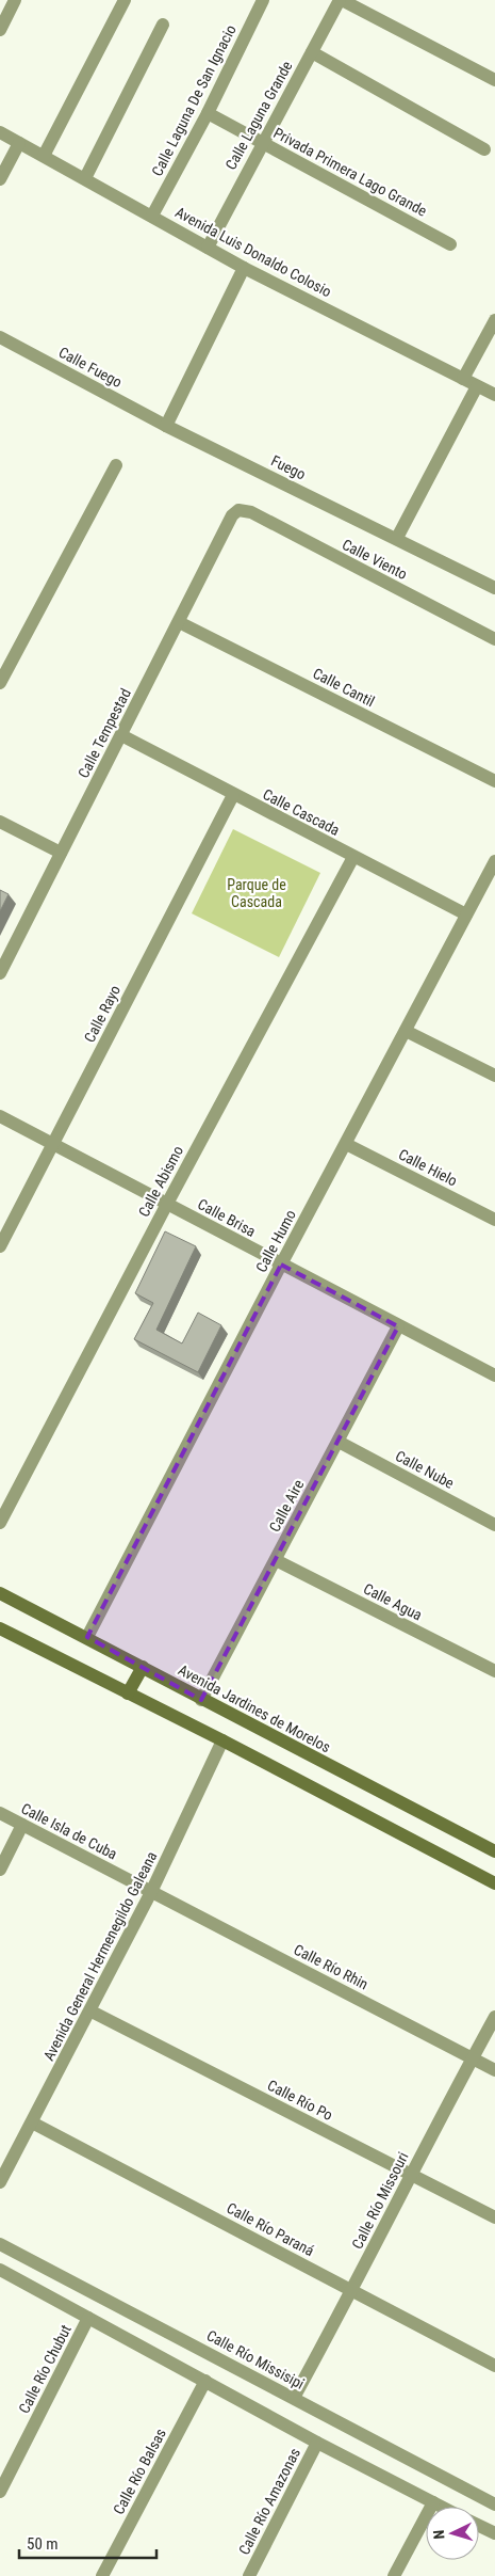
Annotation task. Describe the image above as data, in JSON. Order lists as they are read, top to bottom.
{
  "streets": {
    "main road": ["Avenida Jardines de Morelos"],
    "street": [
      "Calle Laguna De San Ignacio",
      "Calle Laguna Grande",
      "Privada Primera Lago Grande",
      "Avenida Luis Donaldo Colosio",
      "Calle Fuego",
      "Fuego",
      "Calle Viento",
      "Calle Cantil",
      "Calle Tempestad",
      "Calle Cascada",
      "Calle Rayo",
      "Calle Hielo",
      "Calle Abismo",
      "Calle Brisa",
      "Calle Humo",
      "Calle Nube",
      "Calle Aire",
      "Calle Agua",
      "Calle Isla de Cuba",
      "Avenida General Hermenegildo Galeana",
      "Calle Río Rhin",
      "Calle Río Po",
      "Calle Río Missouri",
      "Calle Río Paraná",
      "Calle Río Missisipi",
      "Calle Río Chubut",
      "Calle Río Balsas",
      "Calle Río Amazonas"
    ]
  },
  "crossings": [
    ["Calle Laguna De San Ignacio", "Privada Primera Lago Grande"],
    ["Calle Laguna De San Ignacio", "Avenida Luis Donaldo Colosio"],
    ["Calle Laguna Grande", "Privada Primera Lago Grande"],
    ["Calle Laguna Grande", "Avenida Luis Donaldo Colosio"],
    ["Calle Fuego", "Fuego"],
    ["Calle Viento", "Calle Tempestad"],
    ["Calle Cantil", "Calle Tempestad"],
    ["Calle Tempestad", "Calle Cascada"],
    ["Calle Cascada", "Calle Rayo"],
    ["Calle Cascada", "Calle Abismo"],
    ["Calle Cascada", "Calle Humo"],
    ["Calle Rayo", "Calle Brisa"],
    ["Calle Hielo", "Calle Humo"],
    ["Calle Abismo", "Calle Brisa"],
    ["Calle Brisa", "Calle Humo"],
    ["Calle Brisa", "Calle Aire"],
    ["Calle Humo", "Avenida Jardines de Morelos"],
    ["Calle Nube", "Calle Aire"],
    ["Calle Aire", "Calle Agua"],
    ["Calle Aire", "Avenida Jardines de Morelos"],
    ["Calle Isla de Cuba", "Avenida General Hermenegildo Galeana"],
    ["Calle Isla de Cuba", "Calle Río Rhin"],
    ["Avenida General Hermenegildo Galeana", "Calle Río Rhin"],
    ["Avenida General Hermenegildo Galeana", "Calle Río Po"],
    ["Avenida General Hermenegildo Galeana", "Calle Río Paraná"],
    ["Calle Río Rhin", "Calle Río Missouri"],
    ["Calle Río Po", "Calle Río Missouri"],
    ["Calle Río Missouri", "Calle Río Paraná"],
    ["Calle Río Missouri", "Calle Río Missisipi"]
  ],
  "parks": ["Parque de Cascada"],
  "scale_bar": "50 m",
  "north": "left"
}
